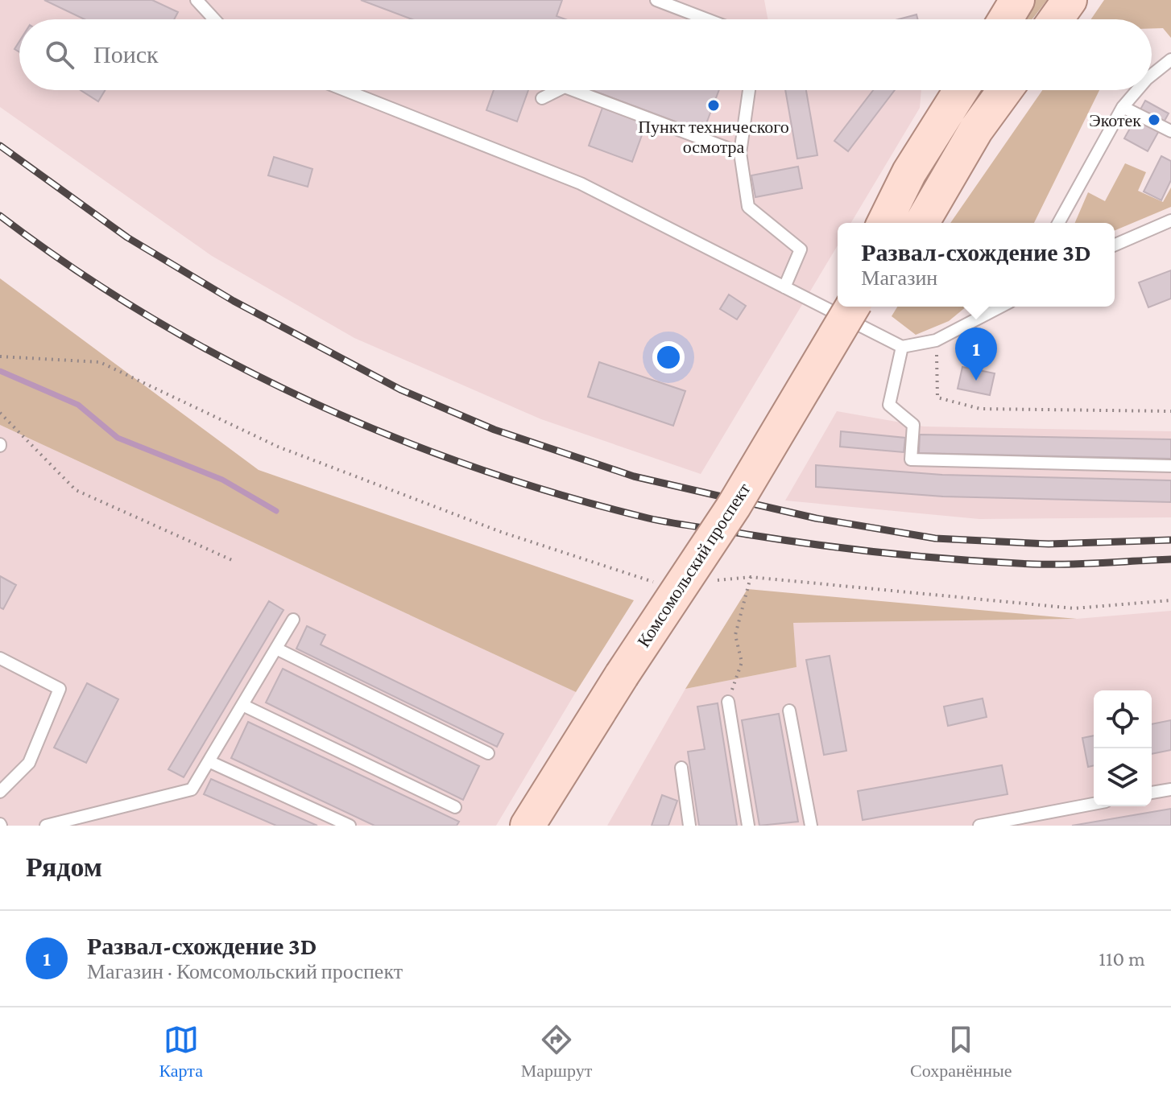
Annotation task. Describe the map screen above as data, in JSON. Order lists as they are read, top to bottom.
{
  "streets": {
    "main road": ["Комсомольский проспект"]
  },
  "places": ["Пункт технического осмотра", "Экотек"],
  "page": {
    "search": "Поиск",
    "popup": ["Развал-схождение 3D", "Магазин"],
    "pins": "1",
    "heading": "Рядом",
    "list": [
      {
        "mark": "1",
        "name": "Развал-схождение 3D",
        "note": "Магазин · Комсомольский проспект",
        "value": "110 m"
      }
    ],
    "nav": ["Карта", "Маршрут", "Сохранённые"]
  }
}
